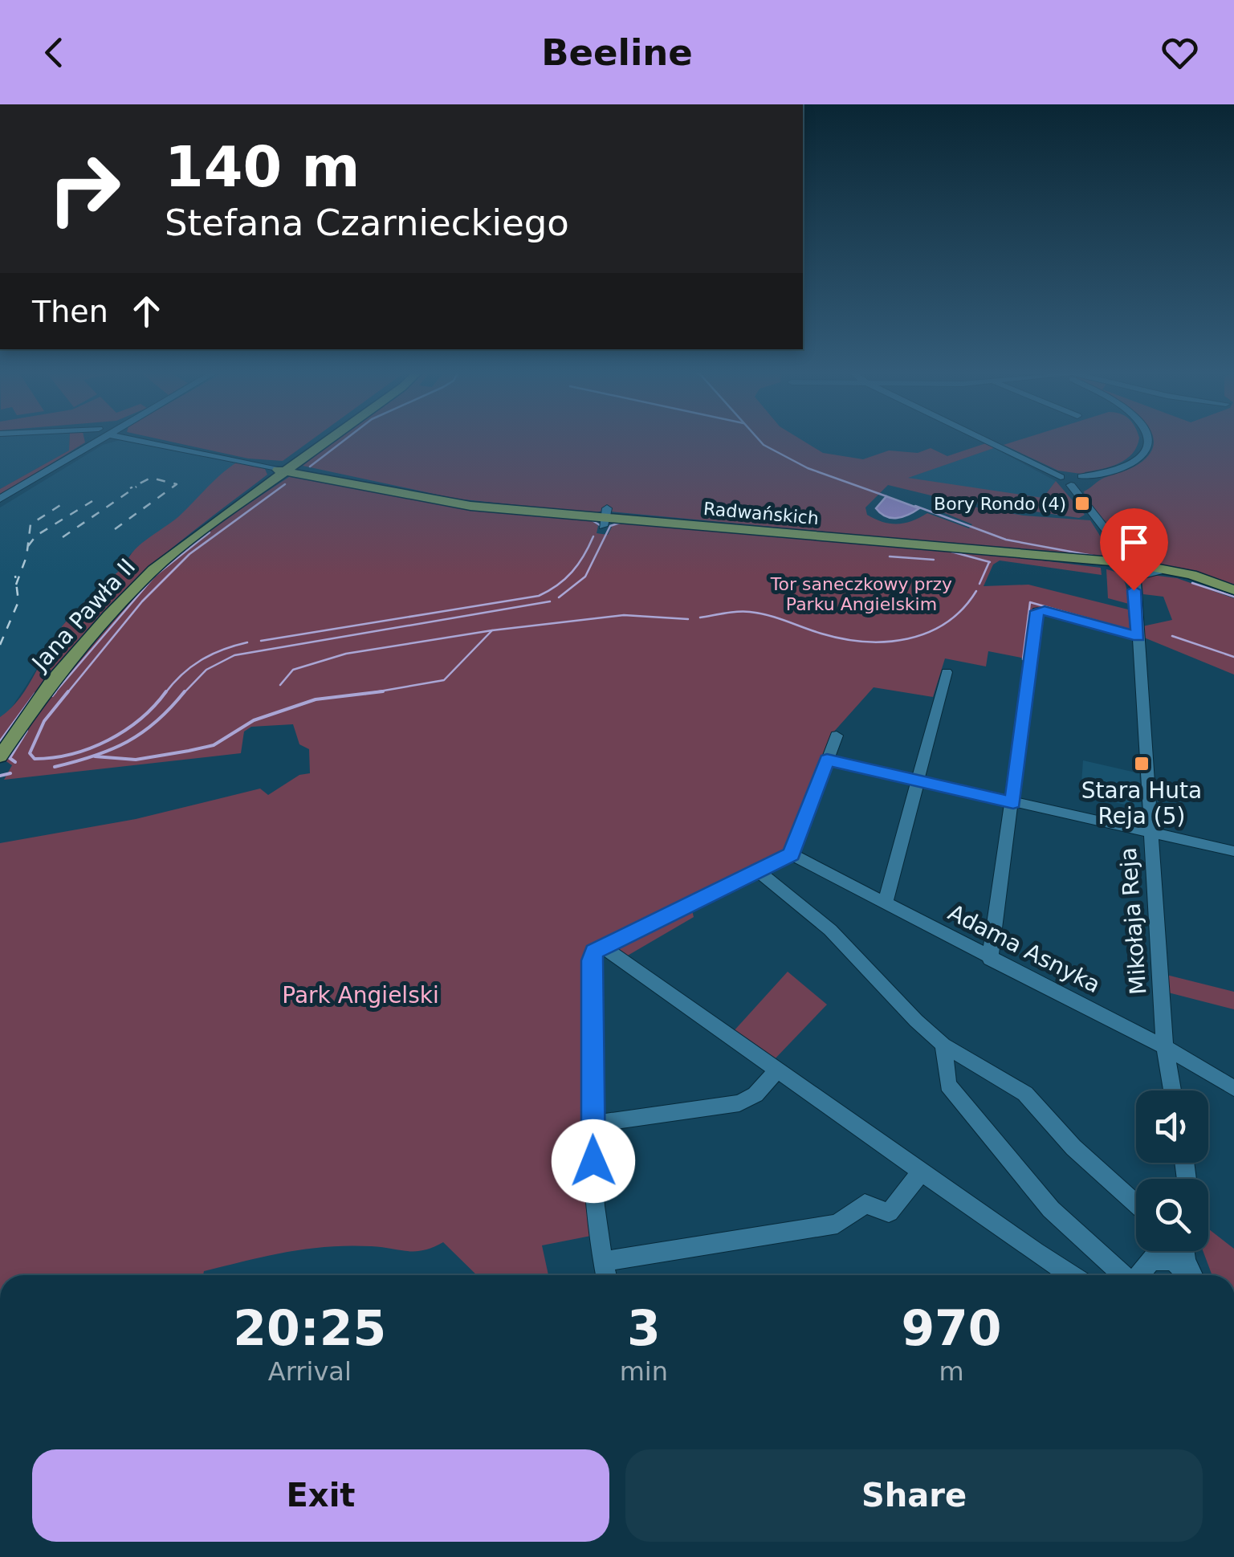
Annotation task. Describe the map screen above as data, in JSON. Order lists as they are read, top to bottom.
{
  "streets": {
    "main road": ["Radwańskich", "Jana Pawła II"],
    "street": ["Mikołaja Reja", "Adama Asnyka"]
  },
  "crossings": [
    ["Radwańskich", "Jana Pawła II"],
    ["Radwańskich", "Mikołaja Reja"],
    ["Mikołaja Reja", "Adama Asnyka"]
  ],
  "parks": ["Tor saneczkowy przy Parku Angielskim", "Park Angielski"],
  "places": {
    "transit": ["Bory Rondo (4)", "Stara Huta Reja (5)"]
  },
  "page": {
    "header": "Beeline",
    "turn": ["140 m", "Stefana Czarnieckiego"],
    "then": "Then",
    "eta": [
      "20:25",
      "Arrival",
      "3",
      "min",
      "970",
      "m"
    ],
    "buttons": ["Exit", "Share"]
  }
}
